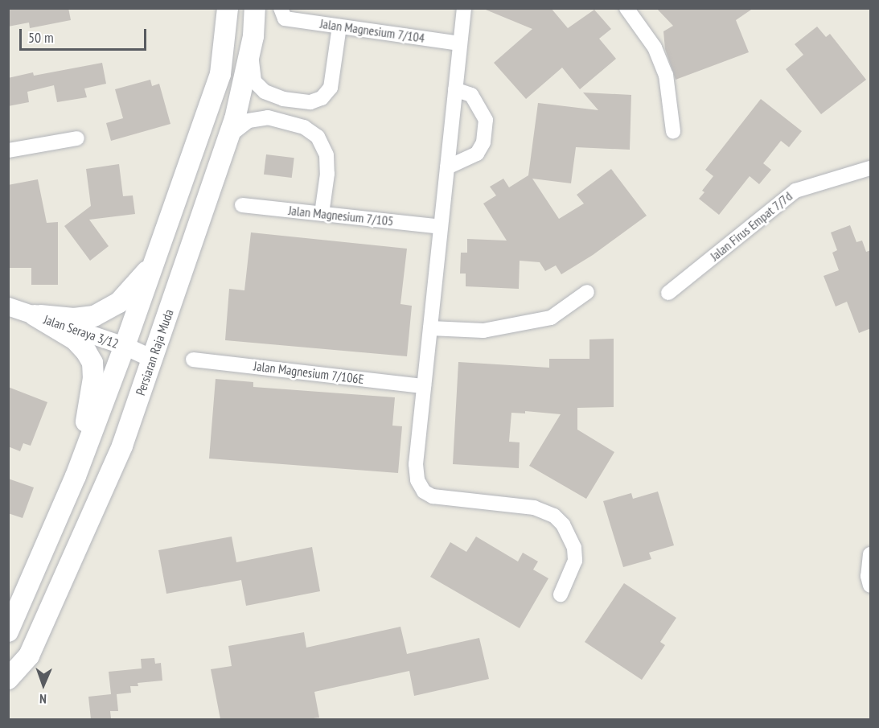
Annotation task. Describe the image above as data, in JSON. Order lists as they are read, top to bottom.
{
  "streets": {
    "main road": ["Persiaran Raja Muda"],
    "street": [
      "Jalan Magnesium 7/104",
      "Jalan Magnesium 7/105",
      "Jalan Firus Empat 7/7d",
      "Jalan Seraya 3/12",
      "Jalan Magnesium 7/106E"
    ]
  },
  "crossings": [
    ["Jalan Seraya 3/12", "Persiaran Raja Muda"]
  ],
  "scale_bar": "50 m",
  "north": "bottom"
}
